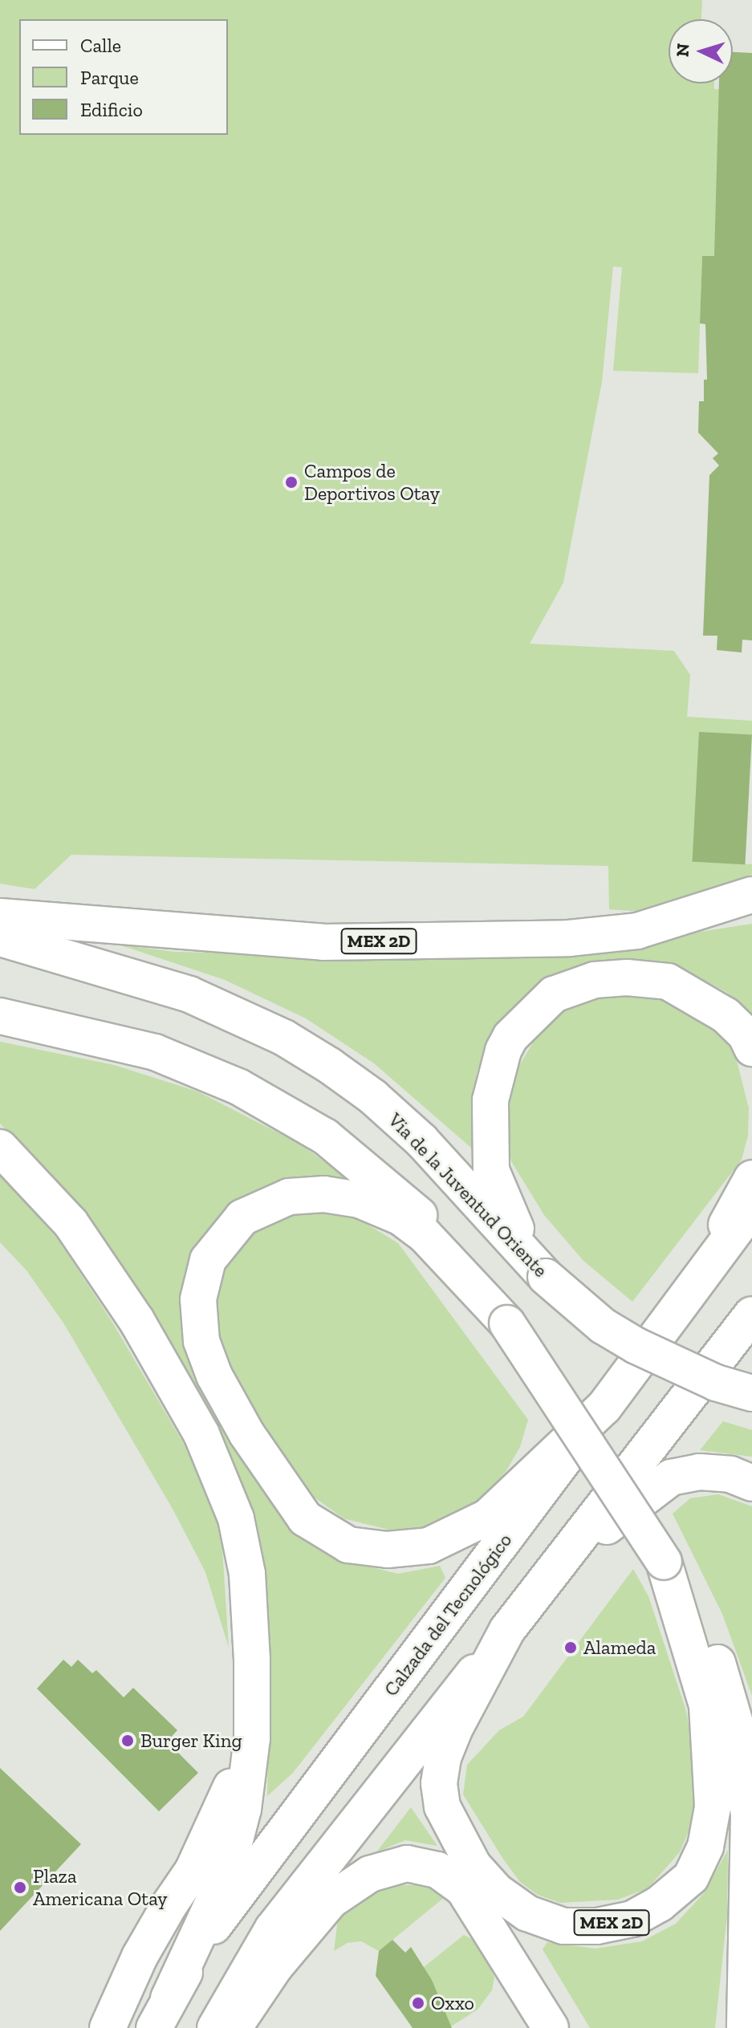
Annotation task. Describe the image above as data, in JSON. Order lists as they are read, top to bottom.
{
  "streets": {
    "main road": ["MEX 2D", "Via de la Juventud Oriente", "Calzada del Tecnológico"]
  },
  "places": [
    "Campos de Deportivos Otay",
    "Alameda",
    "Burger King",
    "Plaza Americana Otay",
    "Oxxo"
  ],
  "legend": ["Calle", "Parque", "Edificio"],
  "north": "left"
}
